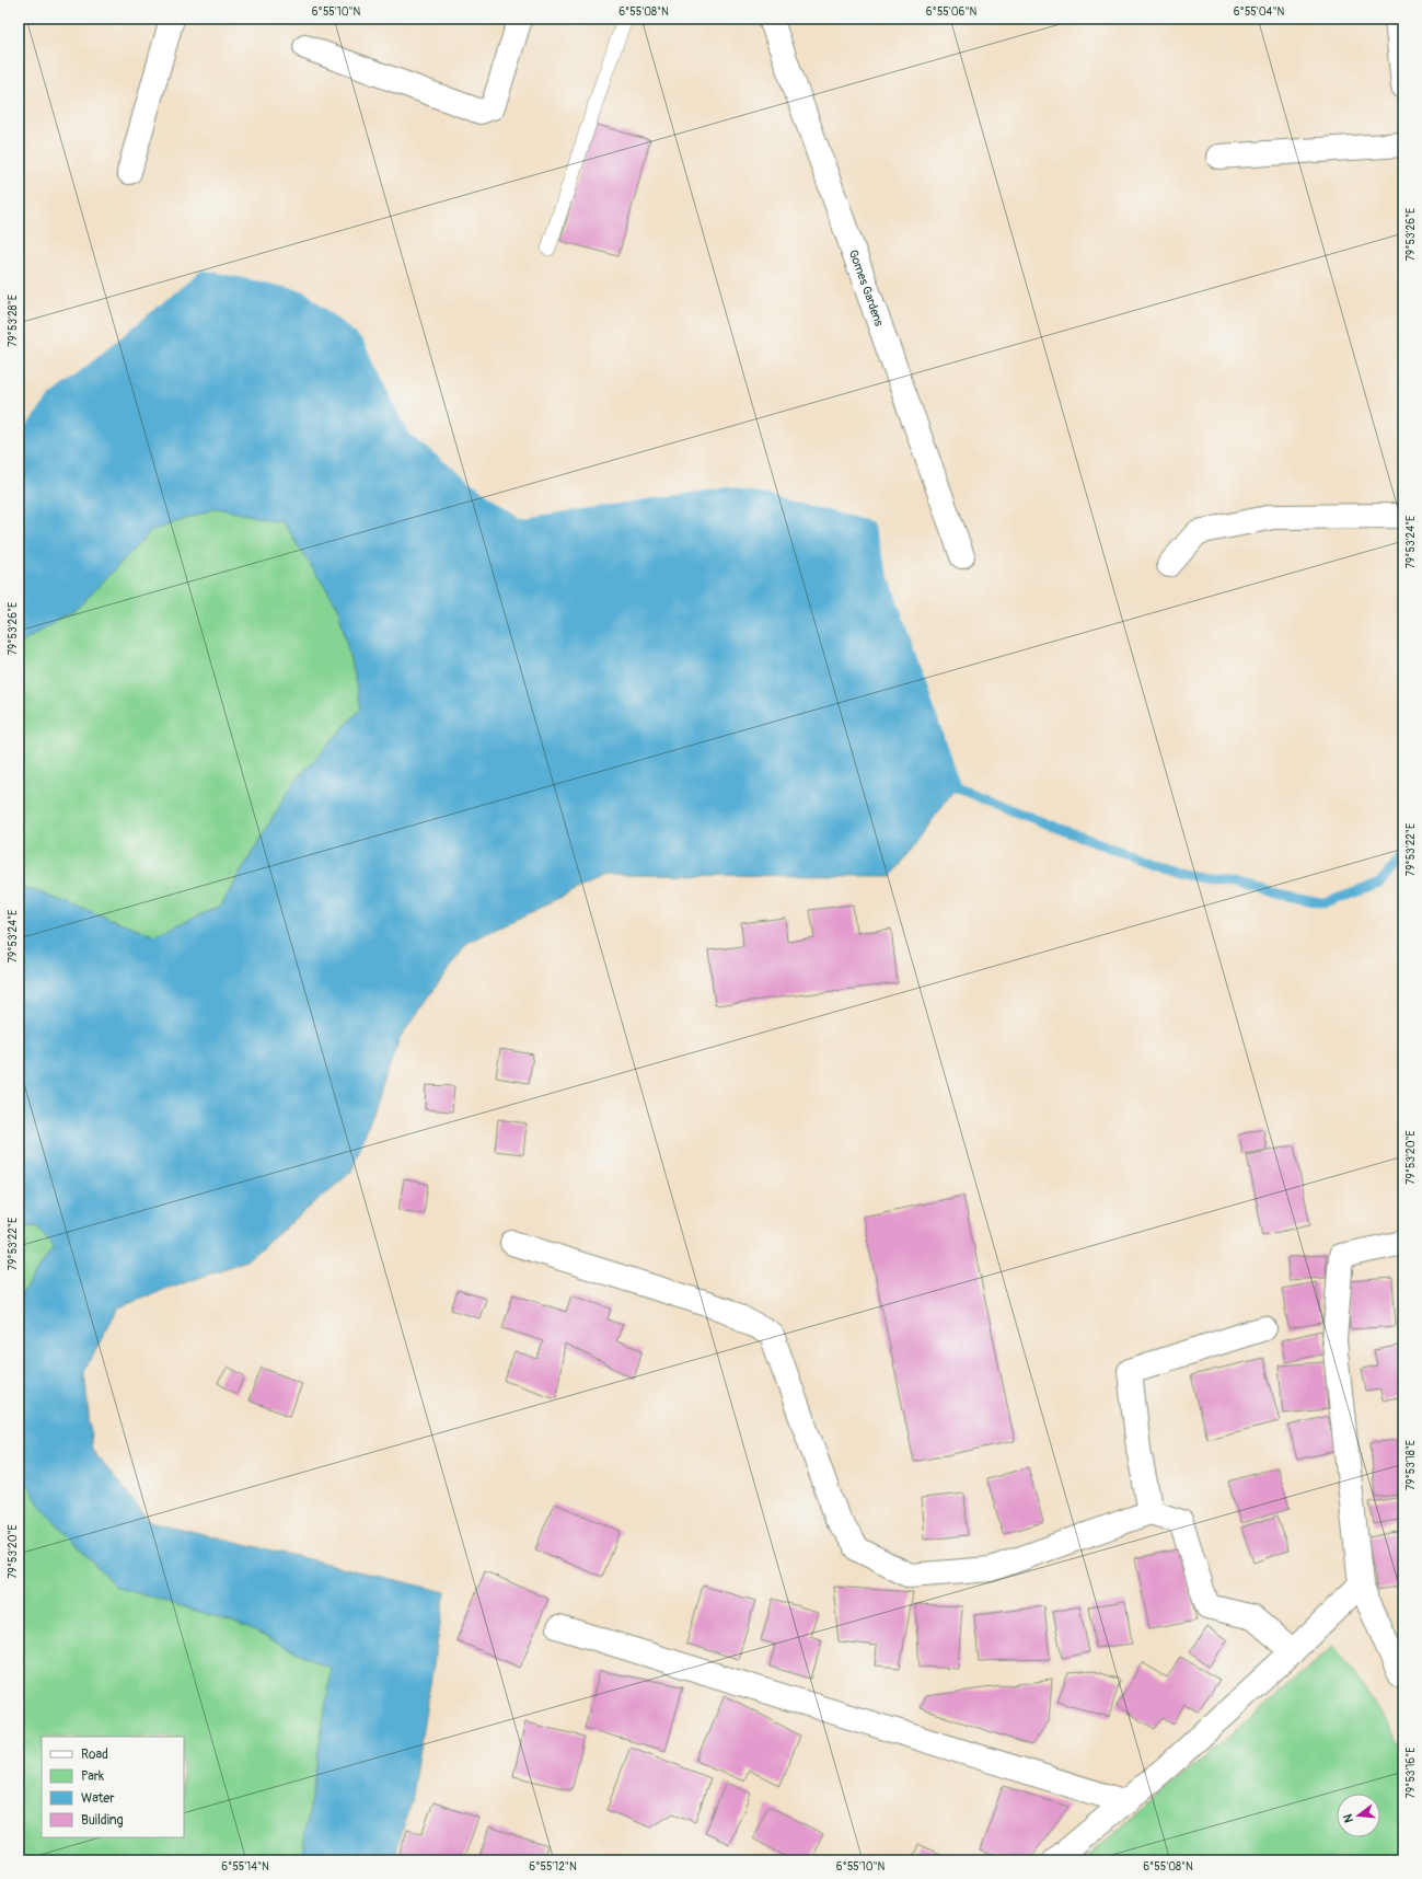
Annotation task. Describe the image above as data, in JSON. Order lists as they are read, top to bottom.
{
  "streets": {
    "street": ["Gomes Gardens"]
  },
  "legend": [
    "Road",
    "Park",
    "Water",
    "Building"
  ],
  "north": "left",
  "coordinates": [
    "6°55'10\"N",
    "6°55'08\"N",
    "6°55'06\"N",
    "6°55'04\"N",
    "79°53'26\"E",
    "79°53'28\"E",
    "79°53'24\"E",
    "79°53'22\"E",
    "79°53'20\"E",
    "79°53'18\"E",
    "79°53'16\"E",
    "6°55'14\"N",
    "6°55'12\"N"
  ]
}
